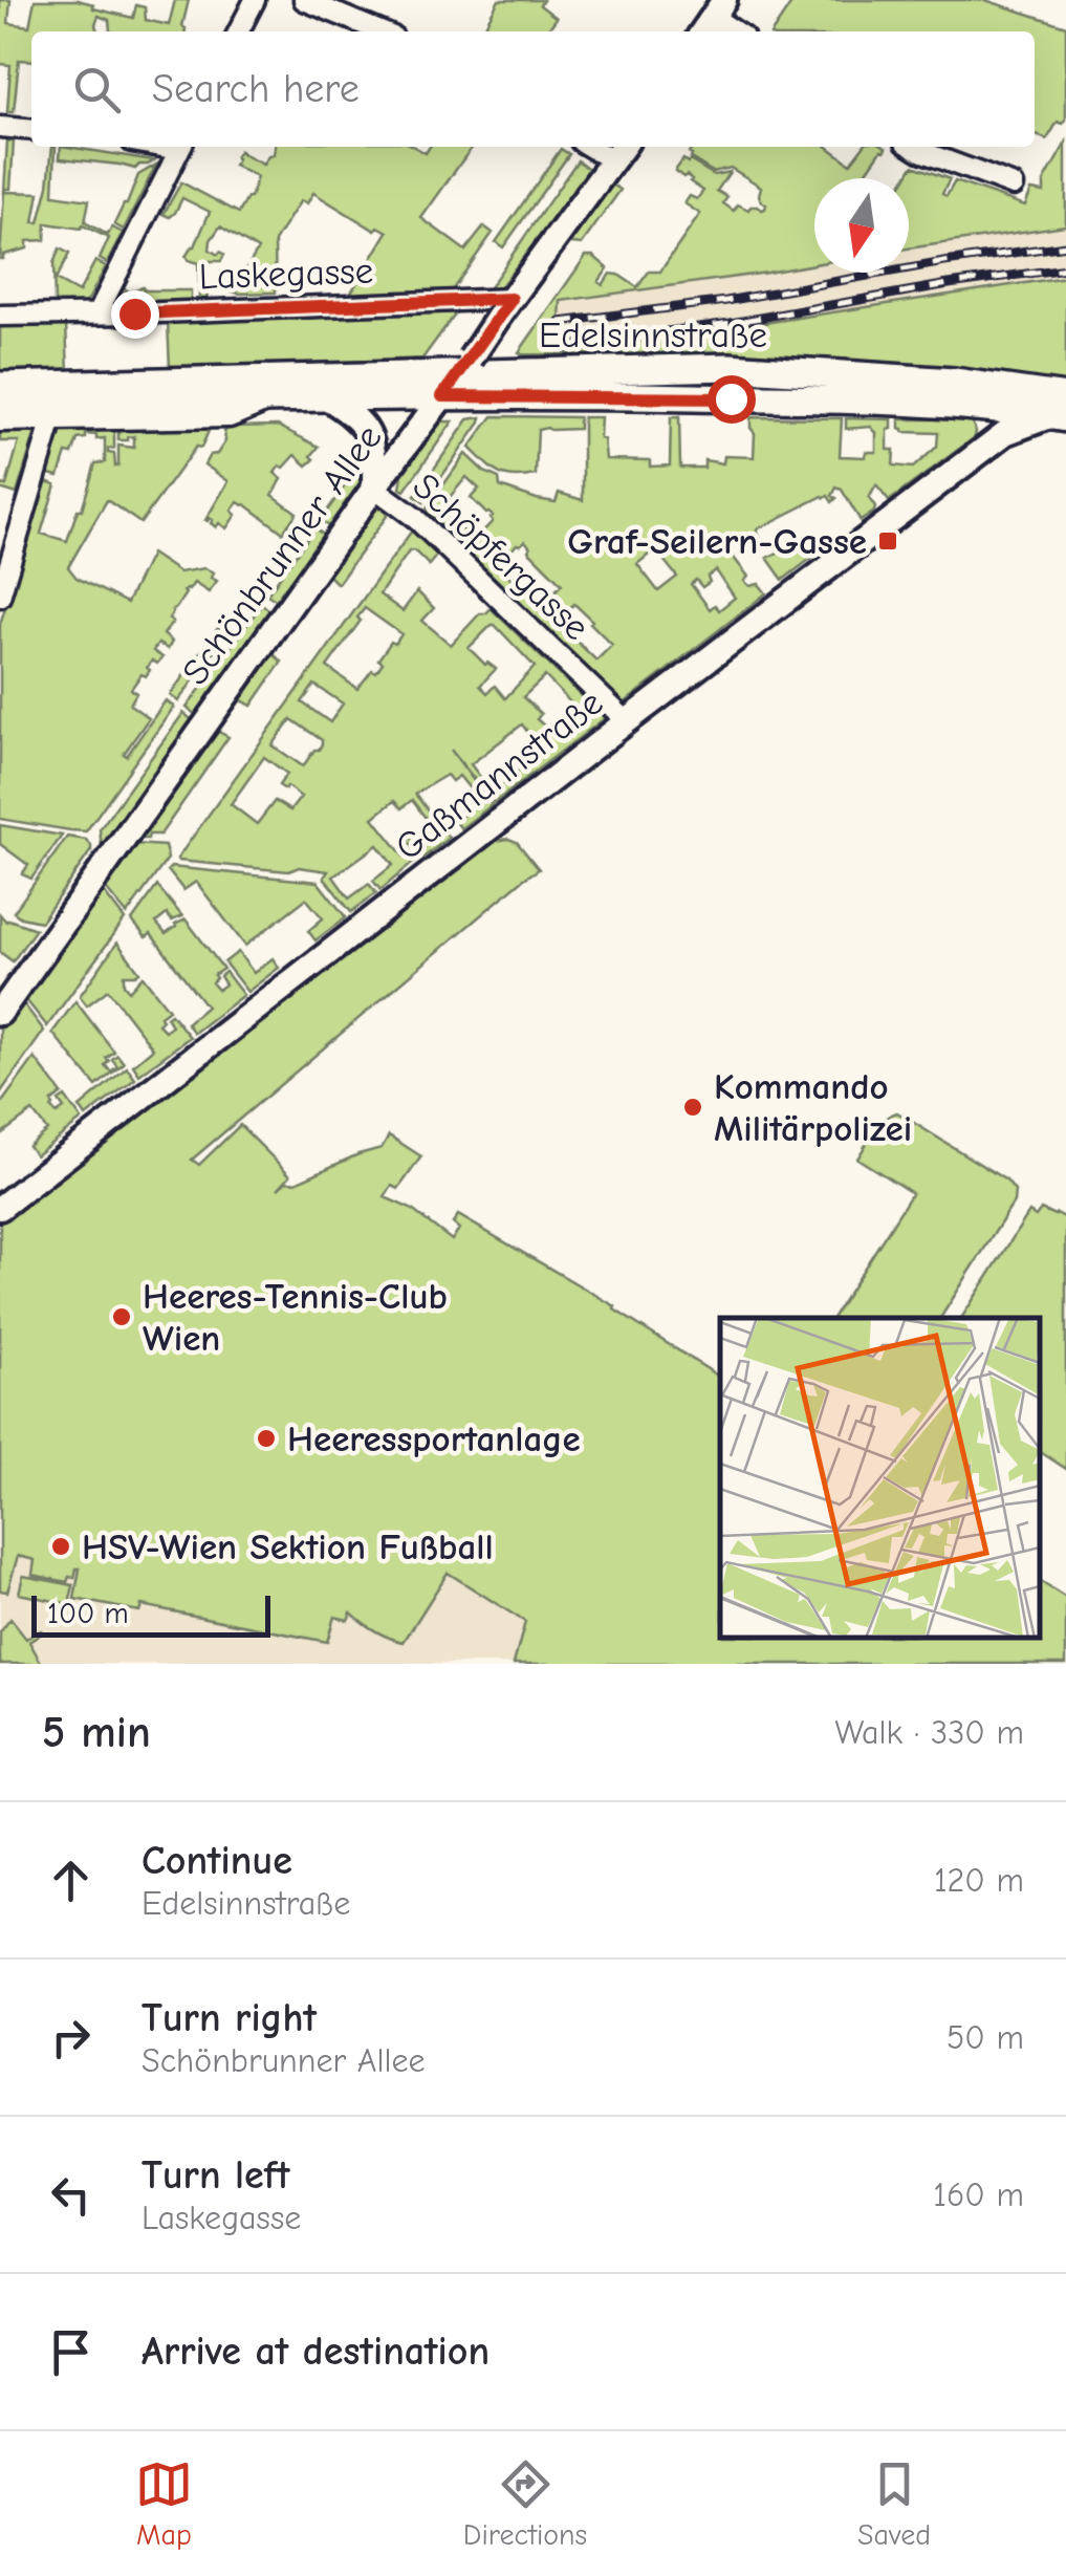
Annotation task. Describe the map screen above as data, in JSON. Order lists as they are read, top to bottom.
{
  "streets": {
    "main road": ["Edelsinnstraße"],
    "street": [
      "Laskegasse",
      "Schönbrunner Allee",
      "Schöpfergasse",
      "Gaßmannstraße"
    ]
  },
  "crossings": [
    ["Laskegasse", "Schönbrunner Allee"],
    ["Edelsinnstraße", "Schönbrunner Allee"],
    ["Edelsinnstraße", "Gaßmannstraße"],
    ["Schönbrunner Allee", "Schöpfergasse"],
    ["Schöpfergasse", "Gaßmannstraße"]
  ],
  "places": {
    "transit": ["Graf-Seilern-Gasse"],
    "other": [
      "Kommando Militärpolizei",
      "Heeres-Tennis-Club Wien",
      "Heeressportanlage",
      "HSV-Wien Sektion Fußball"
    ]
  },
  "scale_bar": "100 m",
  "north": "bottom",
  "page": {
    "search": "Search here",
    "scale": "100 m",
    "heading": ["5 min", "Walk · 330 m"],
    "list": [
      ["Continue", "Edelsinnstraße", "120 m"],
      ["Turn right", "Schönbrunner Allee", "50 m"],
      ["Turn left", "Laskegasse", "160 m"],
      "Arrive at destination"
    ],
    "nav": ["Map", "Directions", "Saved"]
  }
}
